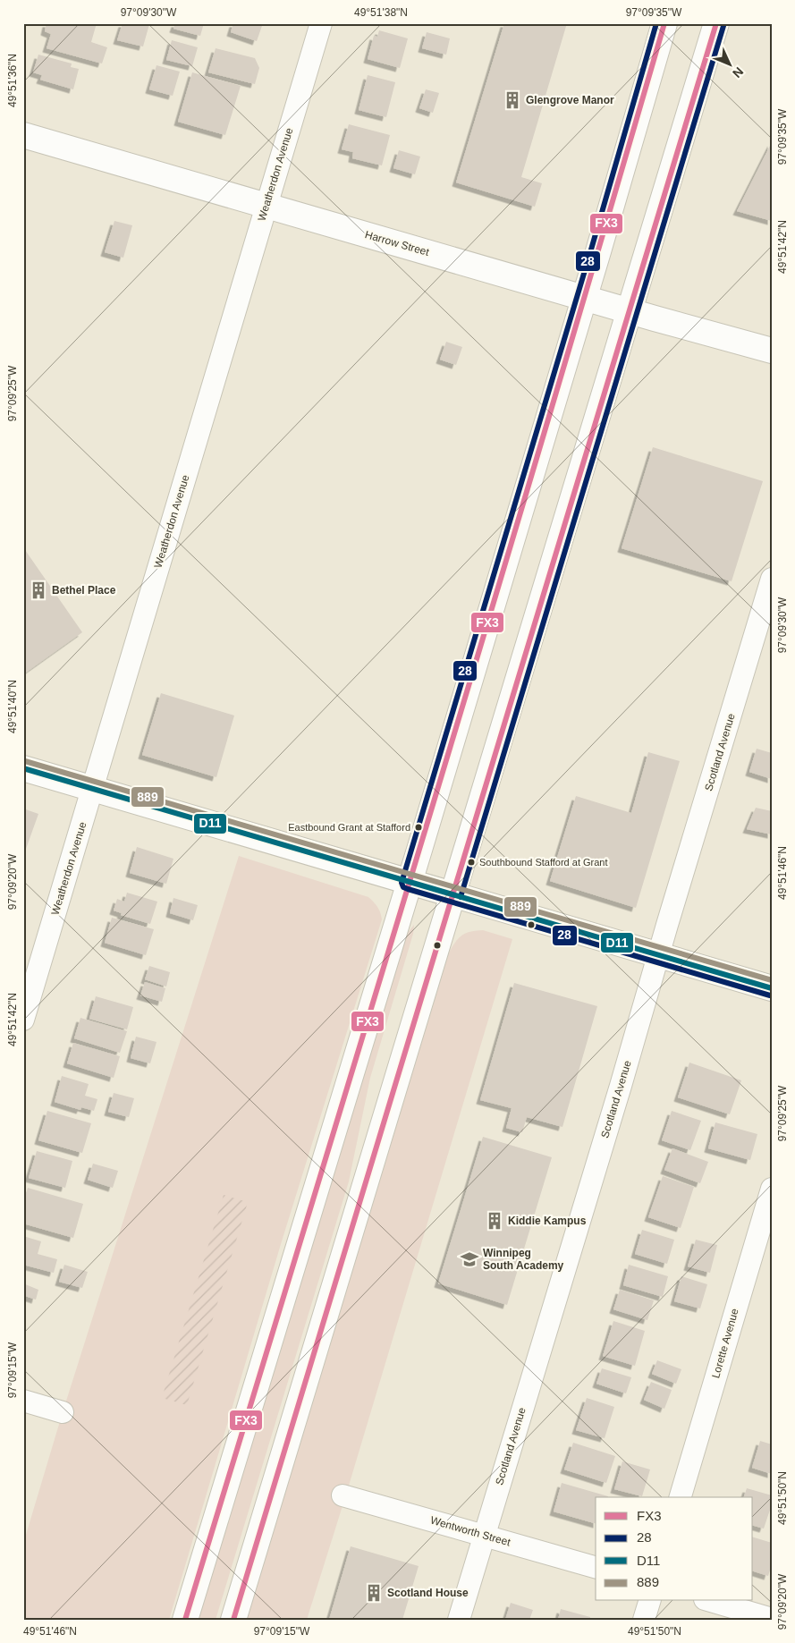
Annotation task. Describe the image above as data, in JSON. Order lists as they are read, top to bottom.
{
  "streets": {
    "main road": ["Harrow Street"],
    "street": [
      "Weatherdon Avenue",
      "Scotland Avenue",
      "Lorette Avenue",
      "Wentworth Street"
    ]
  },
  "crossings": [
    ["Weatherdon Avenue", "Harrow Street"],
    ["Scotland Avenue", "Wentworth Street"]
  ],
  "places": {
    "building": [
      "Glengrove Manor",
      "Bethel Place",
      "Kiddie Kampus",
      "Scotland House"
    ],
    "other": ["Eastbound Grant at Stafford", "Southbound Stafford at Grant"],
    "school or university": ["Winnipeg South Academy"]
  },
  "lines": [
    "transit line FX3",
    "transit line 28",
    "transit line 889",
    "transit line D11"
  ],
  "legend": [
    "FX3",
    "28",
    "D11",
    "889"
  ],
  "north": "bottom right",
  "coordinates": [
    "97°09'30\"W",
    "49°51'38\"N",
    "97°09'35\"W",
    "49°51'36\"N",
    "49°51'42\"N",
    "97°09'25\"W",
    "49°51'40\"N",
    "49°51'46\"N",
    "97°09'20\"W",
    "97°09'15\"W",
    "49°51'50\"N"
  ]
}
